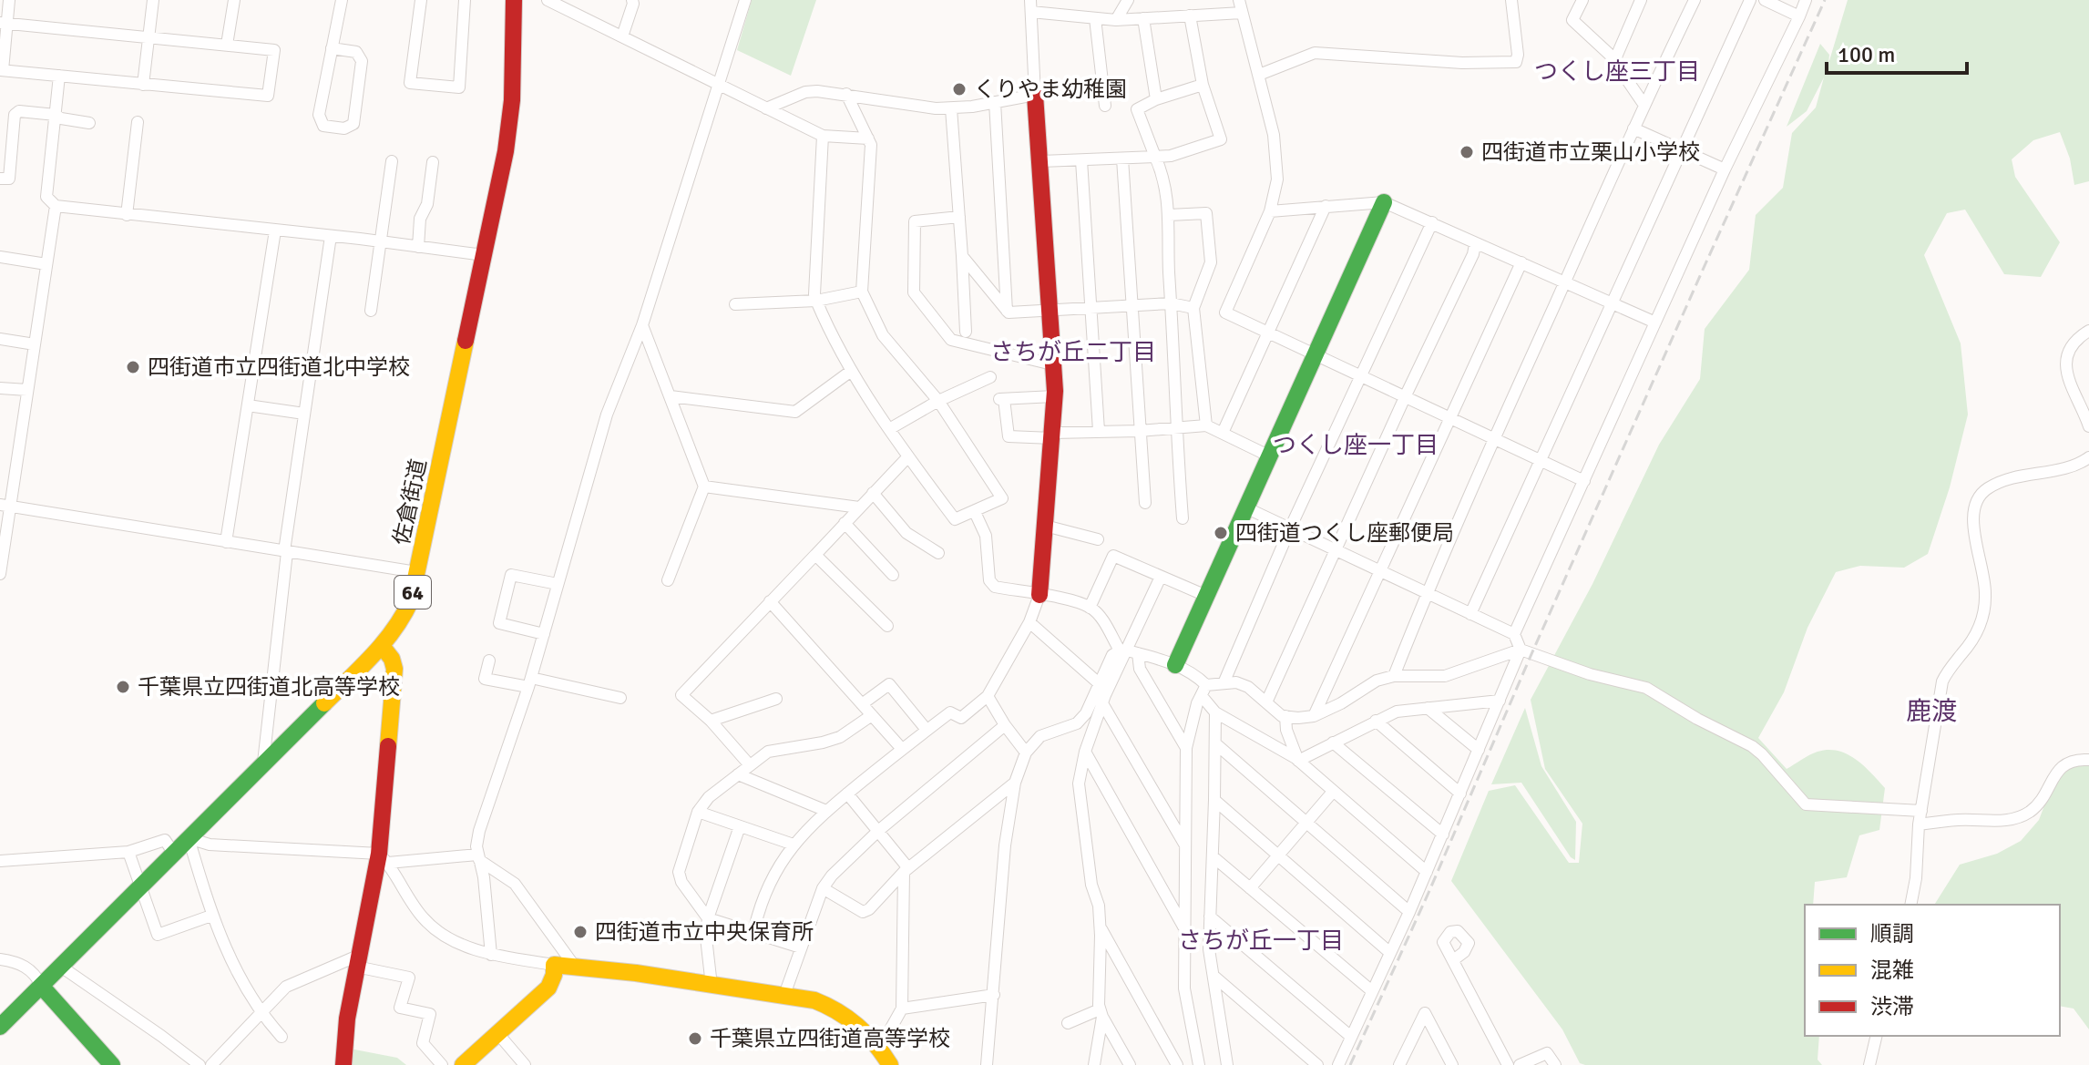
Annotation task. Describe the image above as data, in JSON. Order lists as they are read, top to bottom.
{
  "streets": {
    "street": ["佐倉街道", "64"]
  },
  "districts": [
    "つくし座三丁目",
    "さちが丘二丁目",
    "つくし座一丁目",
    "鹿渡",
    "さちが丘一丁目"
  ],
  "places": [
    "くりやま幼稚園",
    "四街道市立栗山小学校",
    "四街道市立四街道北中学校",
    "四街道つくし座郵便局",
    "千葉県立四街道北高等学校",
    "四街道市立中央保育所",
    "千葉県立四街道高等学校"
  ],
  "legend": ["順調", "混雑", "渋滞"],
  "scale_bar": "100 m"
}
